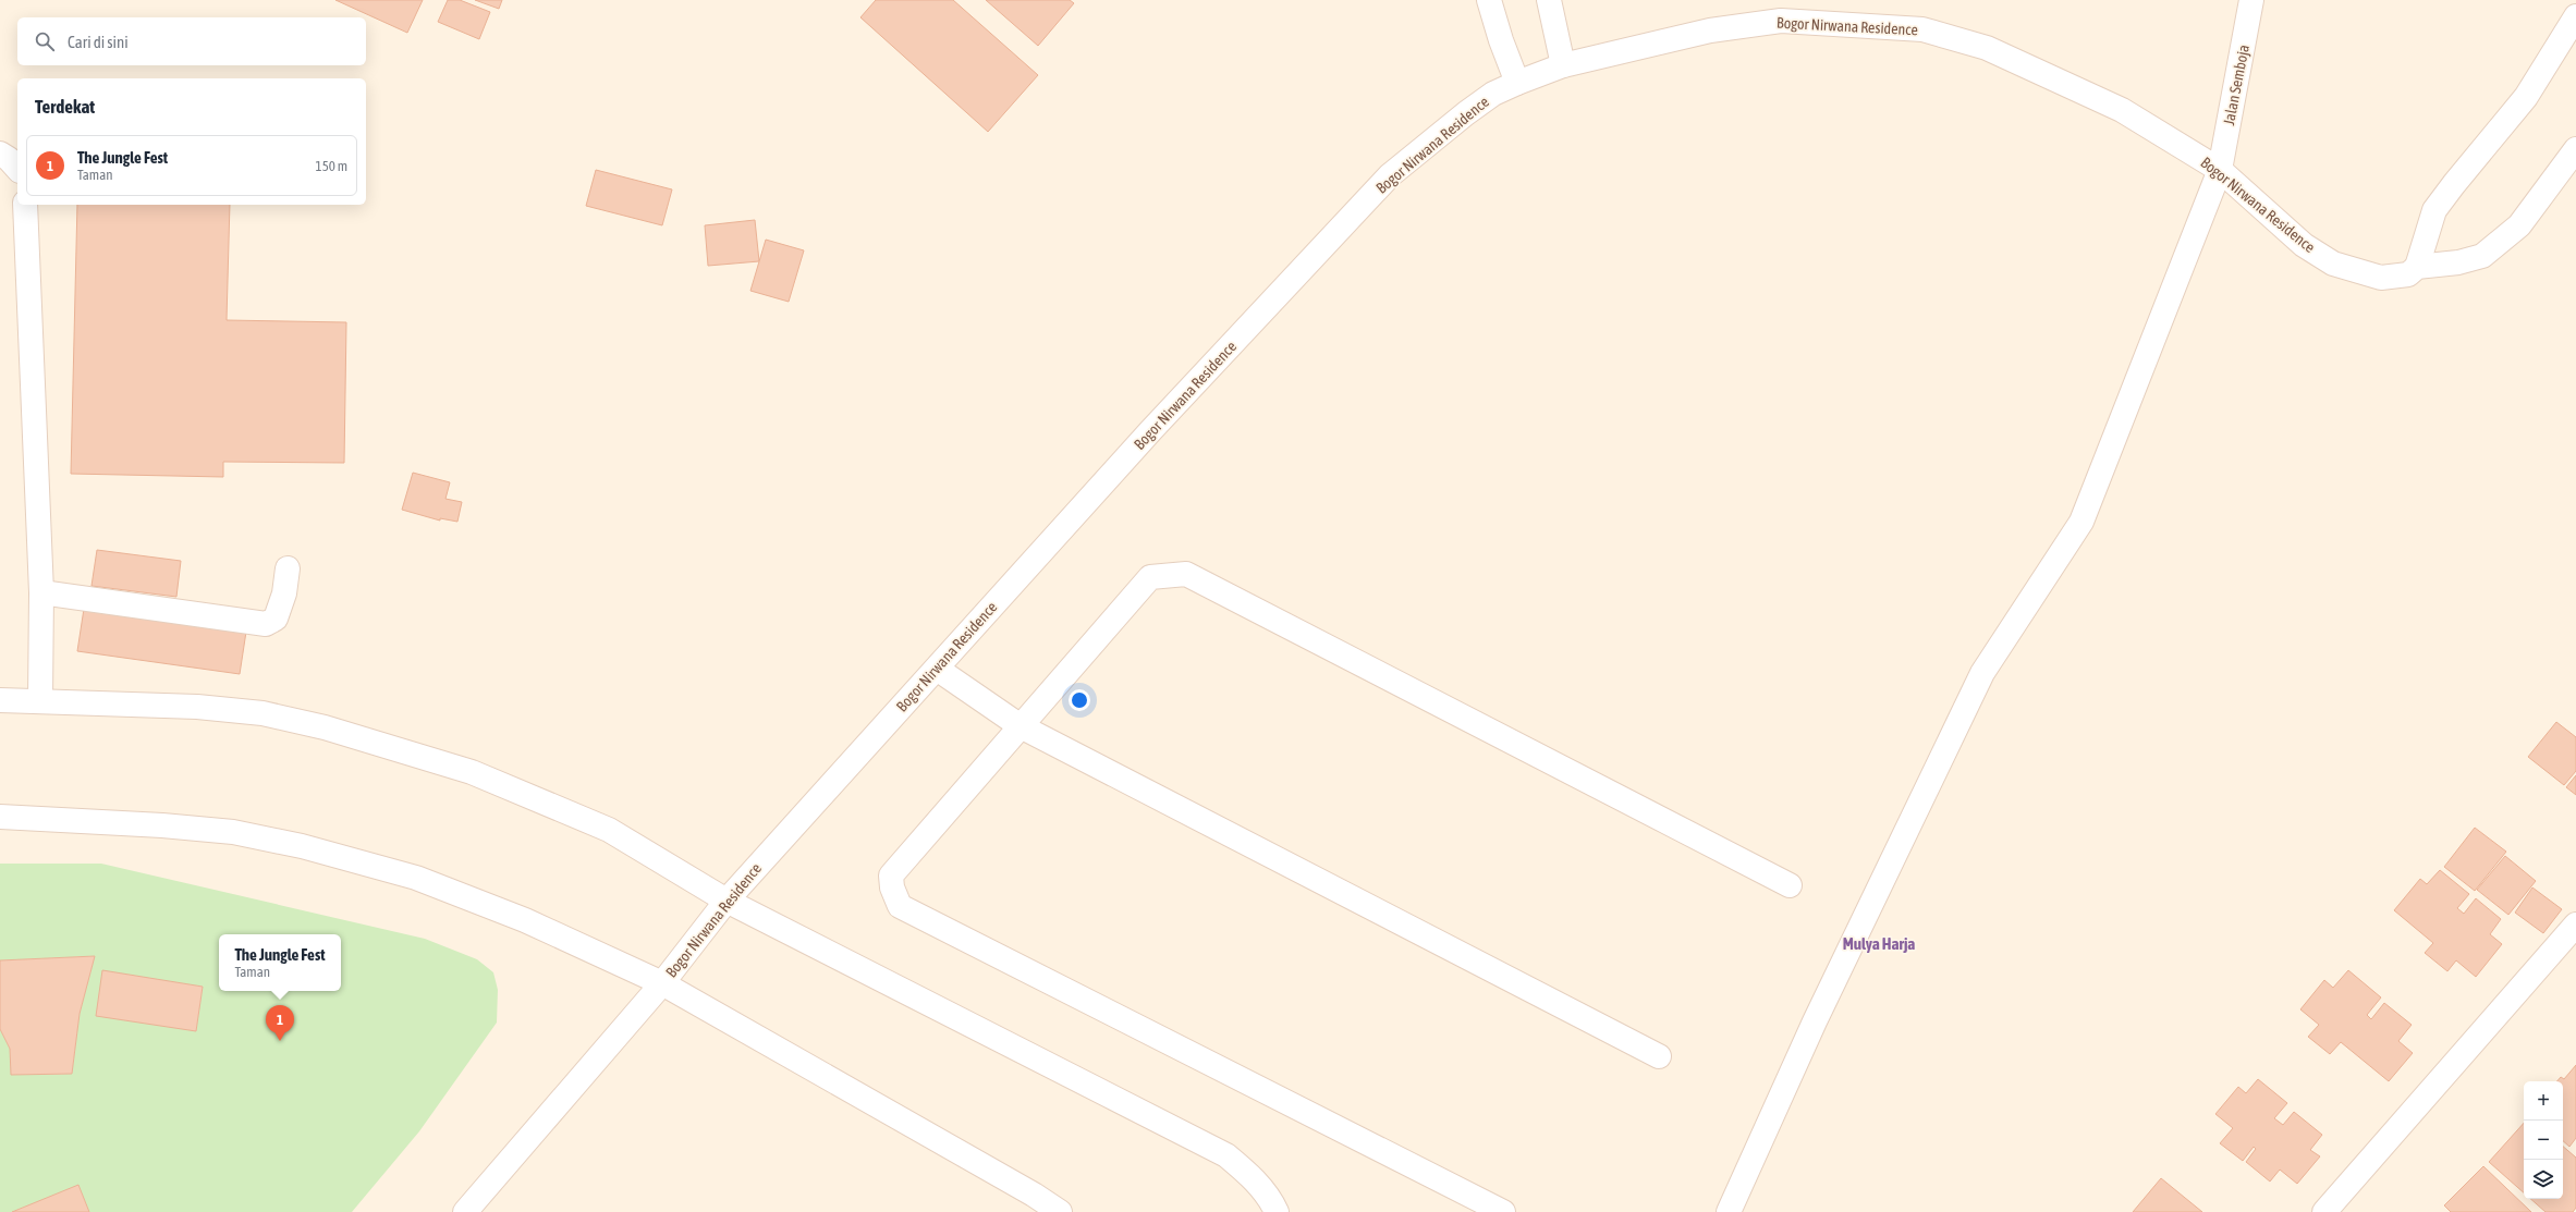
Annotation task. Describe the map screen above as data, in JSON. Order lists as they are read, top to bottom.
{
  "streets": {
    "street": ["Bogor Nirwana Residence", "Jalan Semboja"]
  },
  "crossings": [
    ["Bogor Nirwana Residence", "Jalan Semboja"]
  ],
  "districts": ["Mulya Harja"],
  "page": {
    "search": "Cari di sini",
    "heading": "Terdekat",
    "list": [
      {
        "mark": "1",
        "name": "The Jungle Fest",
        "note": "Taman",
        "value": "150 m"
      }
    ],
    "popup": ["The Jungle Fest", "Taman"],
    "pins": "1",
    "map_buttons": ["+", "−"]
  }
}
